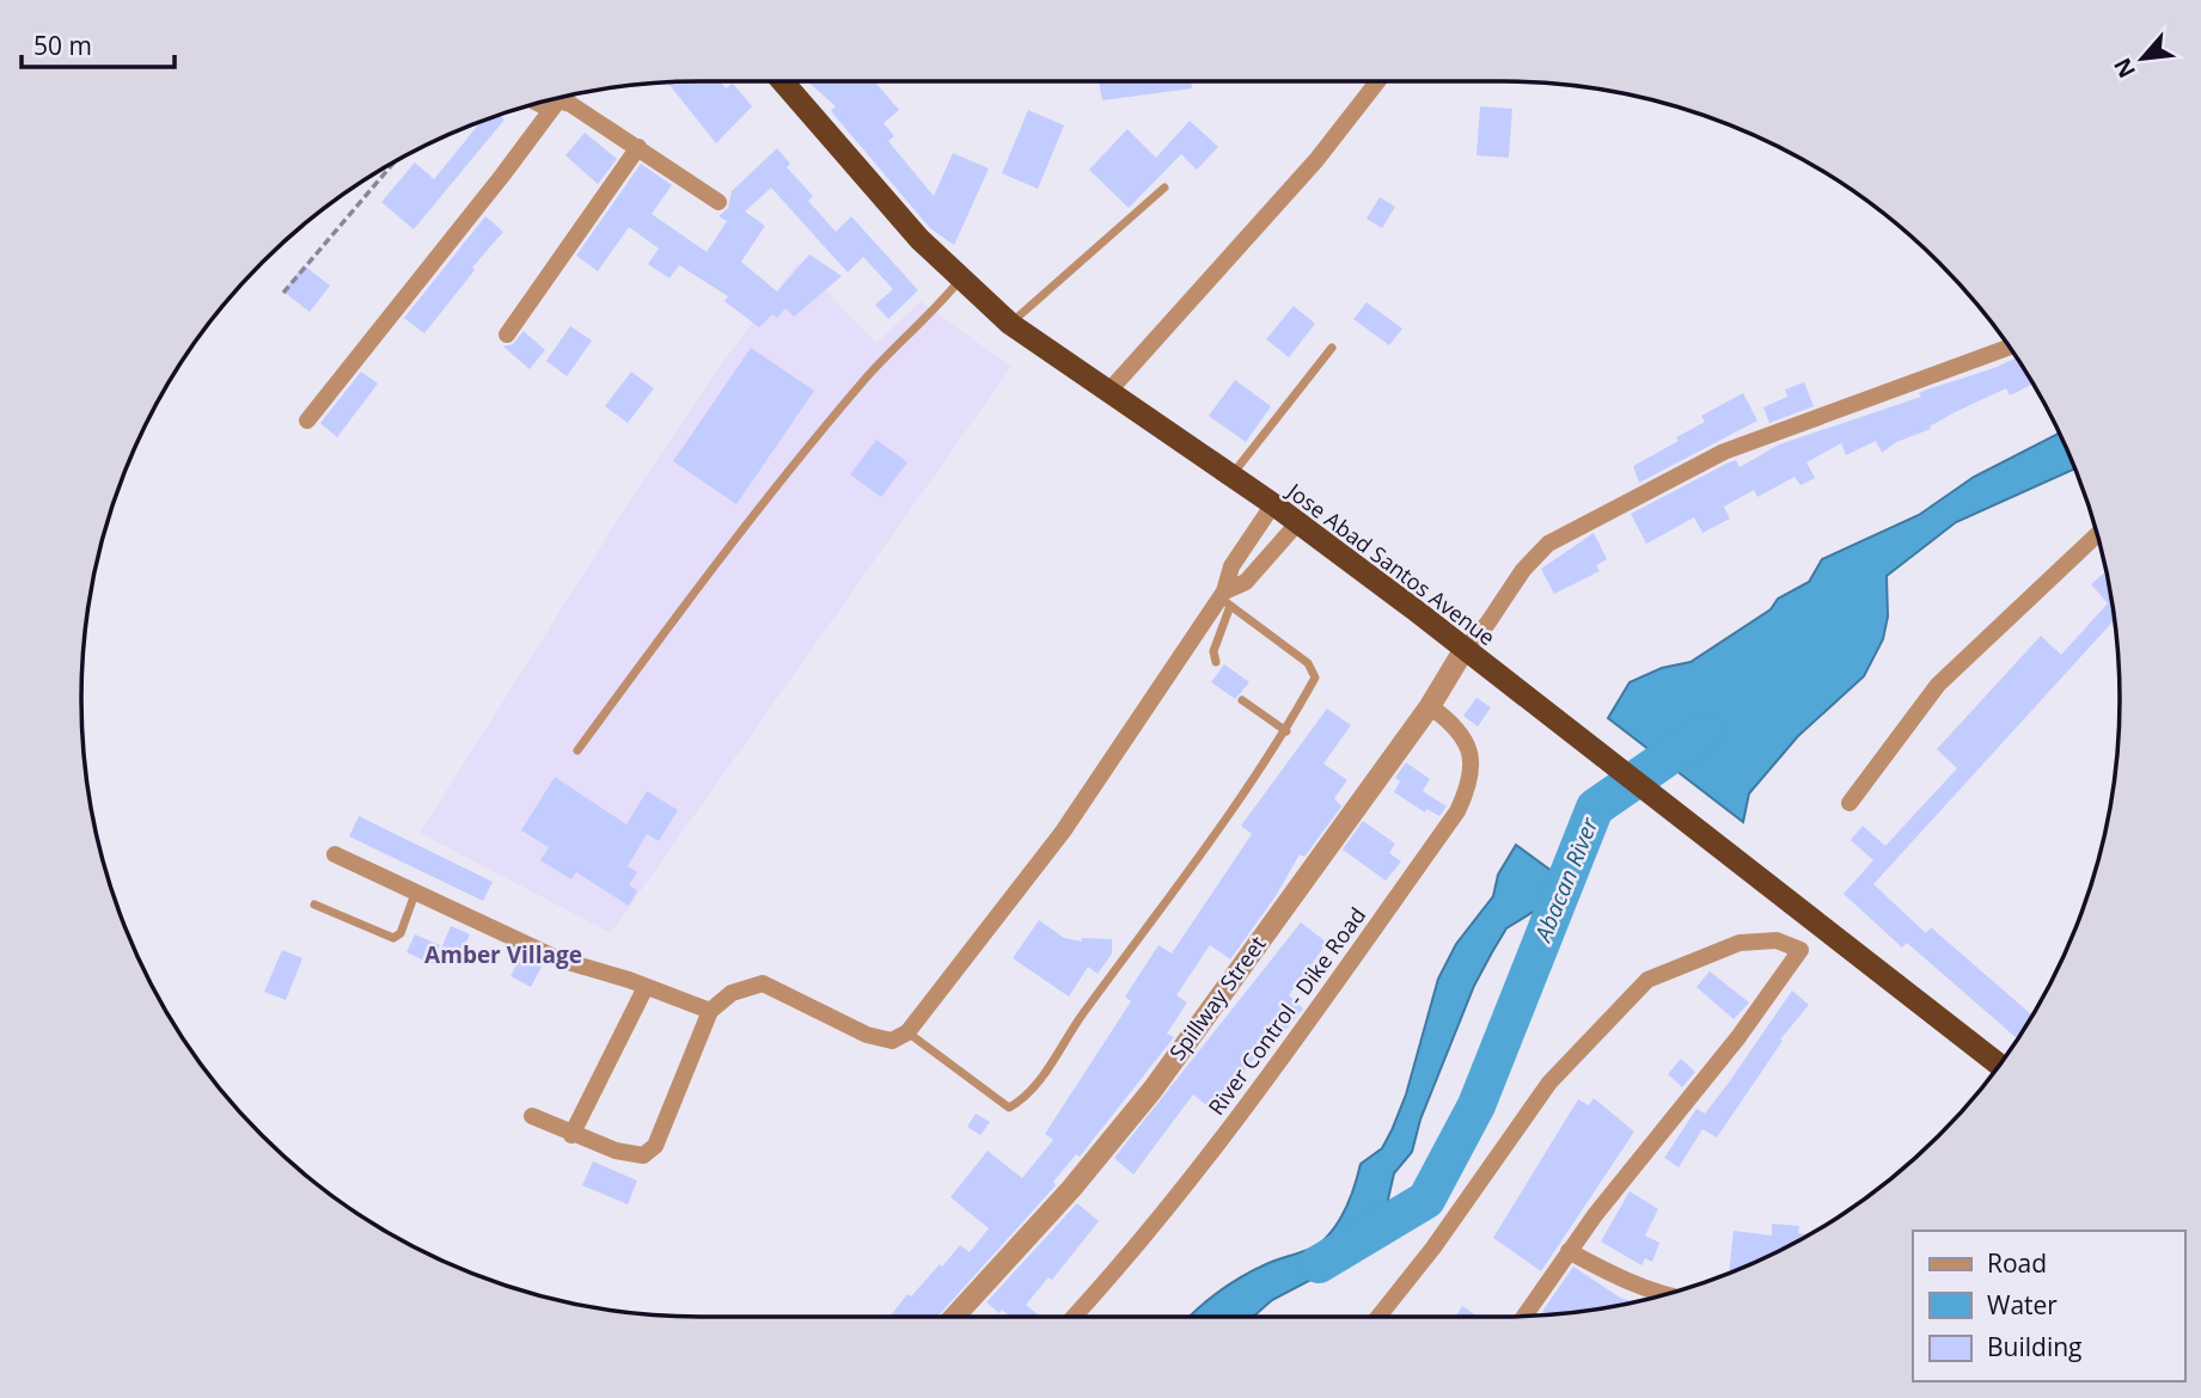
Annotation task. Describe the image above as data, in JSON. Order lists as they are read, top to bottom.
{
  "streets": {
    "highway": ["Jose Abad Santos Avenue"],
    "street": ["Spillway Street", "River Control - Dike Road"]
  },
  "crossings": [
    ["Jose Abad Santos Avenue", "Spillway Street"],
    ["Spillway Street", "River Control - Dike Road"]
  ],
  "districts": ["Amber Village"],
  "water": ["Abacan River"],
  "legend": ["Road", "Water", "Building"],
  "scale_bar": "50 m",
  "north": "bottom left"
}
